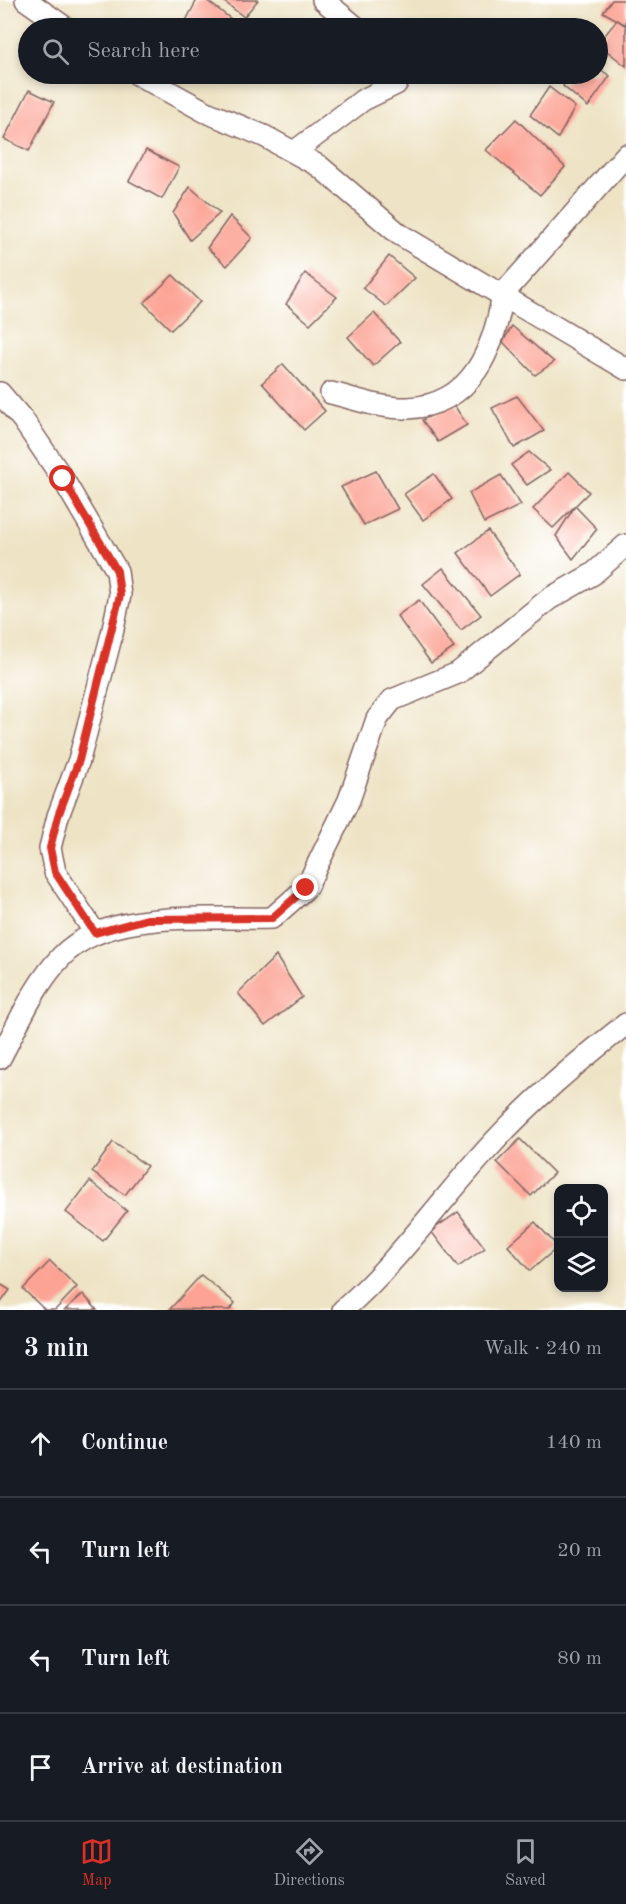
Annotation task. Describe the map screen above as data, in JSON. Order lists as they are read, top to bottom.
{
  "page": {
    "search": "Search here",
    "heading": ["3 min", "Walk · 240 m"],
    "list": [
      ["Continue", "140 m"],
      ["Turn left", "20 m"],
      ["Turn left", "80 m"],
      "Arrive at destination"
    ],
    "nav": ["Map", "Directions", "Saved"]
  }
}
